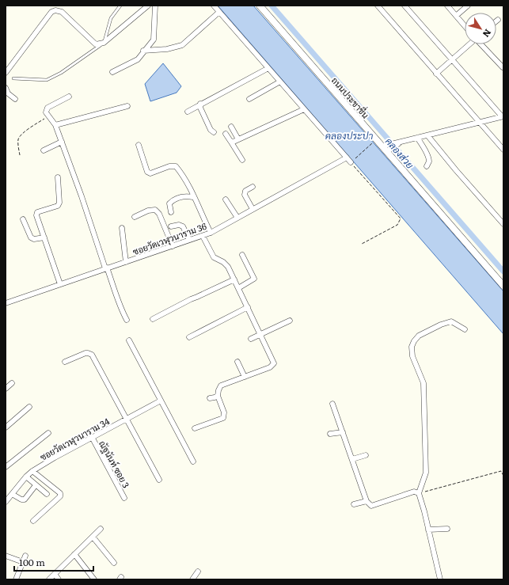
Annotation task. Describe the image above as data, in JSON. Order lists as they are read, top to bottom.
{
  "streets": {
    "street": [
      "ถนนประชาชื่น",
      "ซอยวัดเวฬุวนาราม 36",
      "ซอยวัดเวฬุวนาราม 34",
      "ณัฐนันท์ ซอย 3"
    ]
  },
  "crossings": [
    ["ซอยวัดเวฬุวนาราม 34", "ณัฐนันท์ ซอย 3"]
  ],
  "water": ["คลองประปา", "คลองส่วย"],
  "scale_bar": "100 m",
  "north": "bottom right"
}
